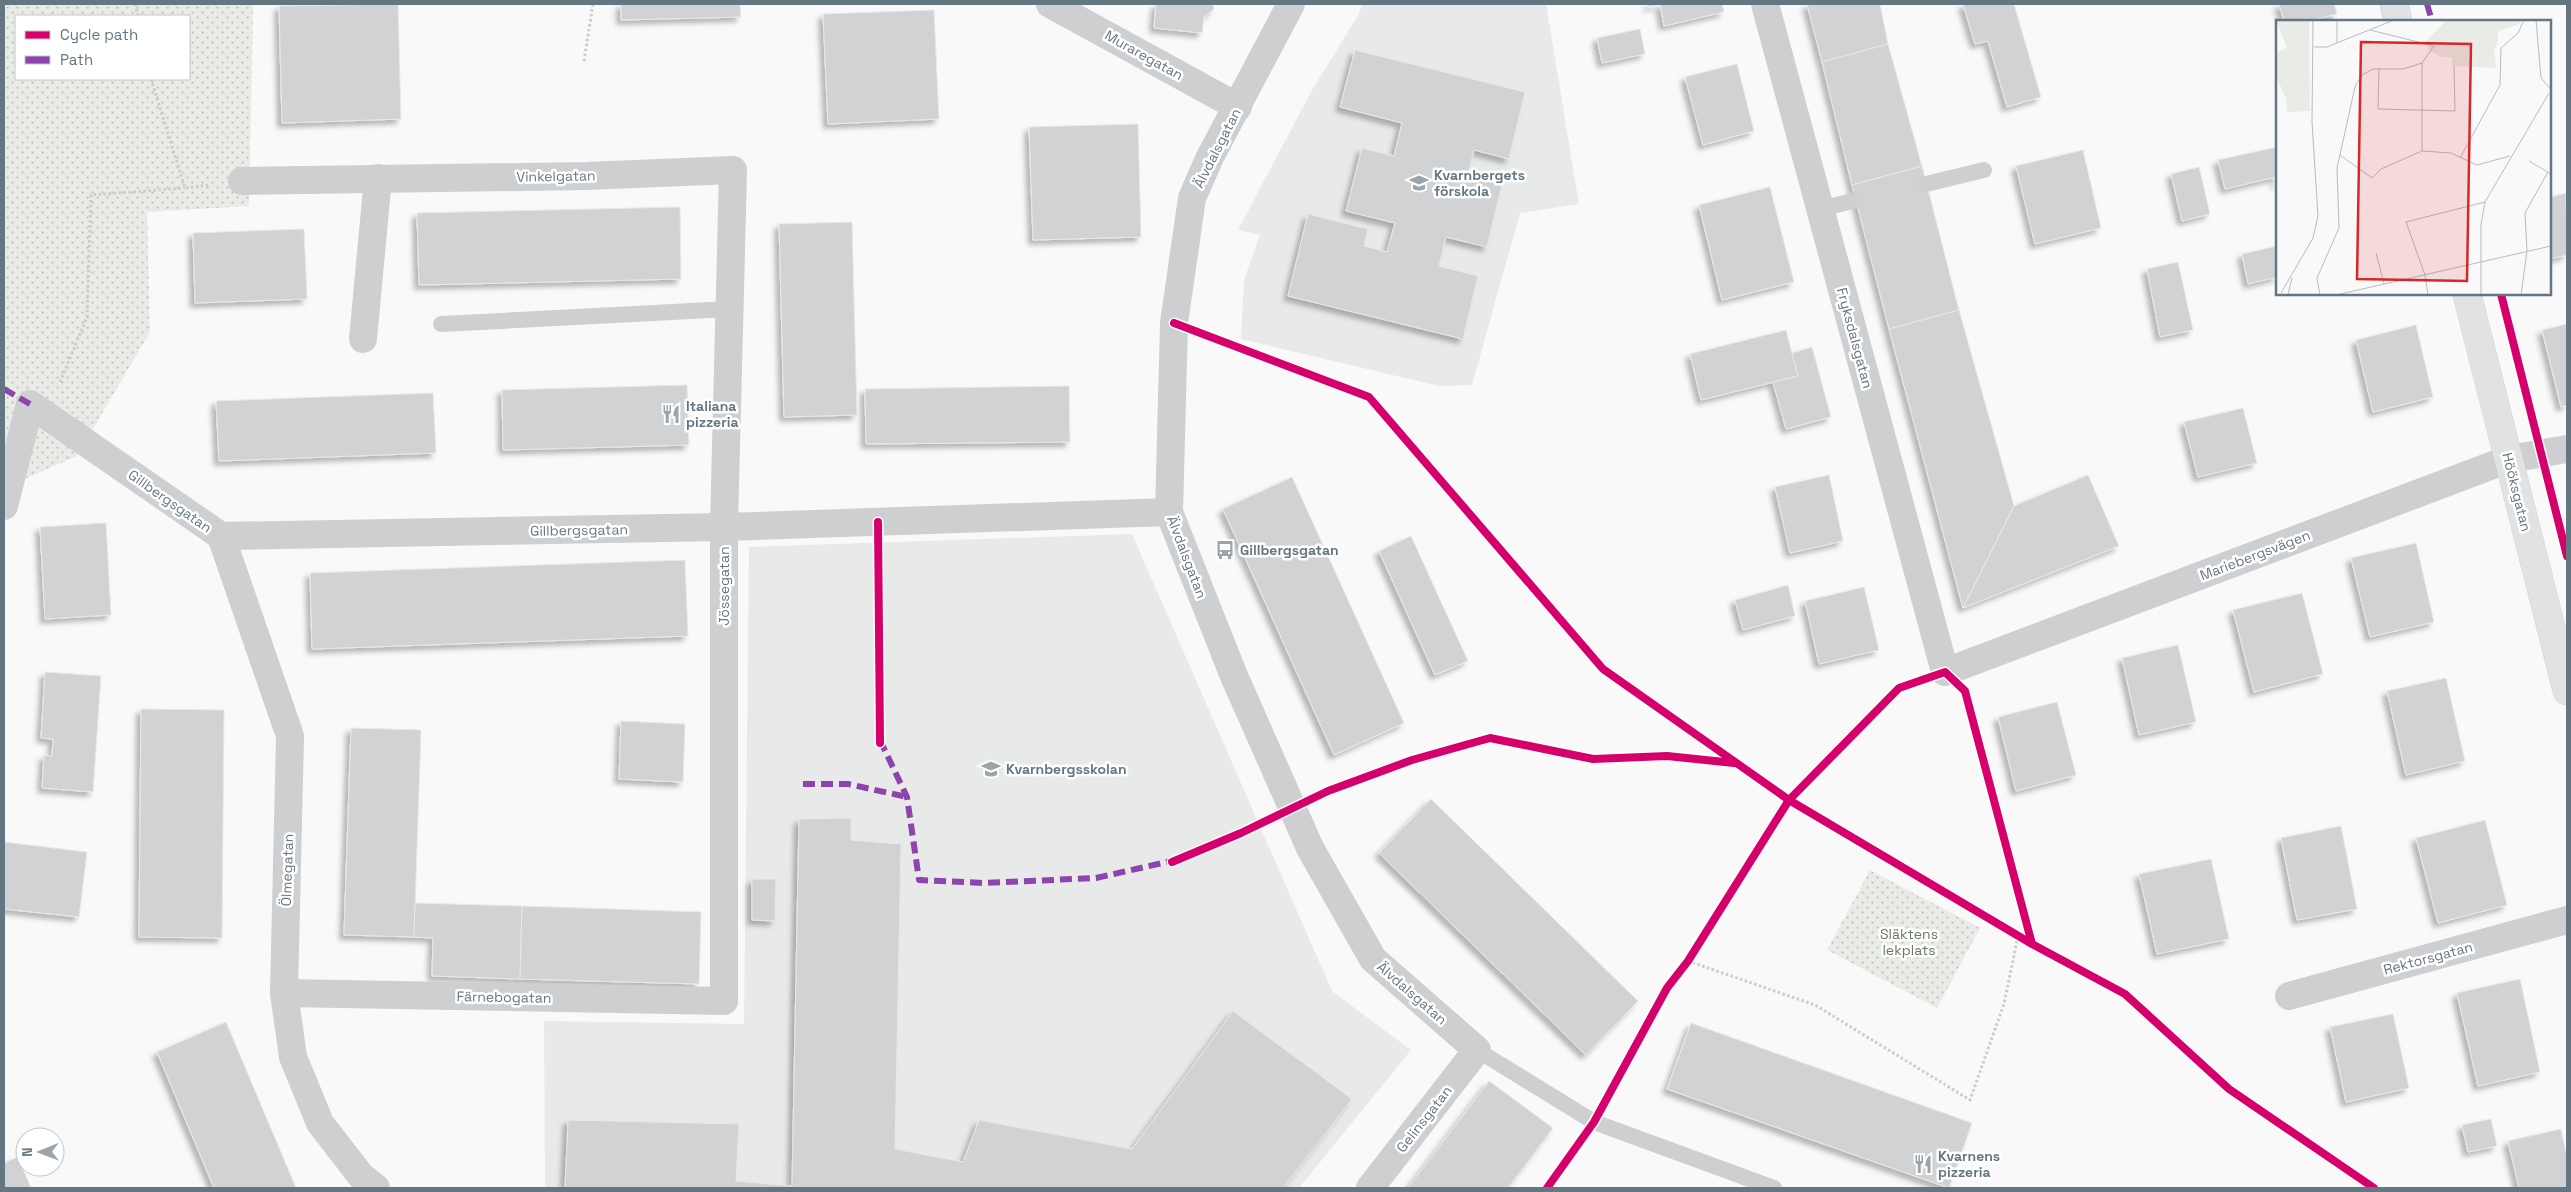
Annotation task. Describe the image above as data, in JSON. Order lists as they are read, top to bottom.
{
  "streets": {
    "street": [
      "Muraregatan",
      "Älvdalsgatan",
      "Vinkelgatan",
      "Fryksdalsgatan",
      "Hööksgatan",
      "Gillbergsgatan",
      "Mariebergsvägen",
      "Jössegatan",
      "Ölmegatan",
      "Rektorsgatan",
      "Färnebogatan",
      "Gelinsgatan"
    ]
  },
  "crossings": [
    ["Muraregatan", "Älvdalsgatan"],
    ["Älvdalsgatan", "Gillbergsgatan"],
    ["Älvdalsgatan", "Gelinsgatan"],
    ["Vinkelgatan", "Jössegatan"],
    ["Fryksdalsgatan", "Mariebergsvägen"],
    ["Hööksgatan", "Mariebergsvägen"],
    ["Gillbergsgatan", "Jössegatan"],
    ["Gillbergsgatan", "Ölmegatan"],
    ["Jössegatan", "Färnebogatan"],
    ["Ölmegatan", "Färnebogatan"]
  ],
  "parks": ["Släktens lekplats"],
  "places": {
    "school or university": ["Kvarnbergets förskola", "Kvarnbergsskolan"],
    "restaurant": ["Italiana pizzeria", "Kvarnens pizzeria"],
    "bus stop": ["Gillbergsgatan"]
  },
  "legend": ["Cycle path", "Path"],
  "north": "left"
}
